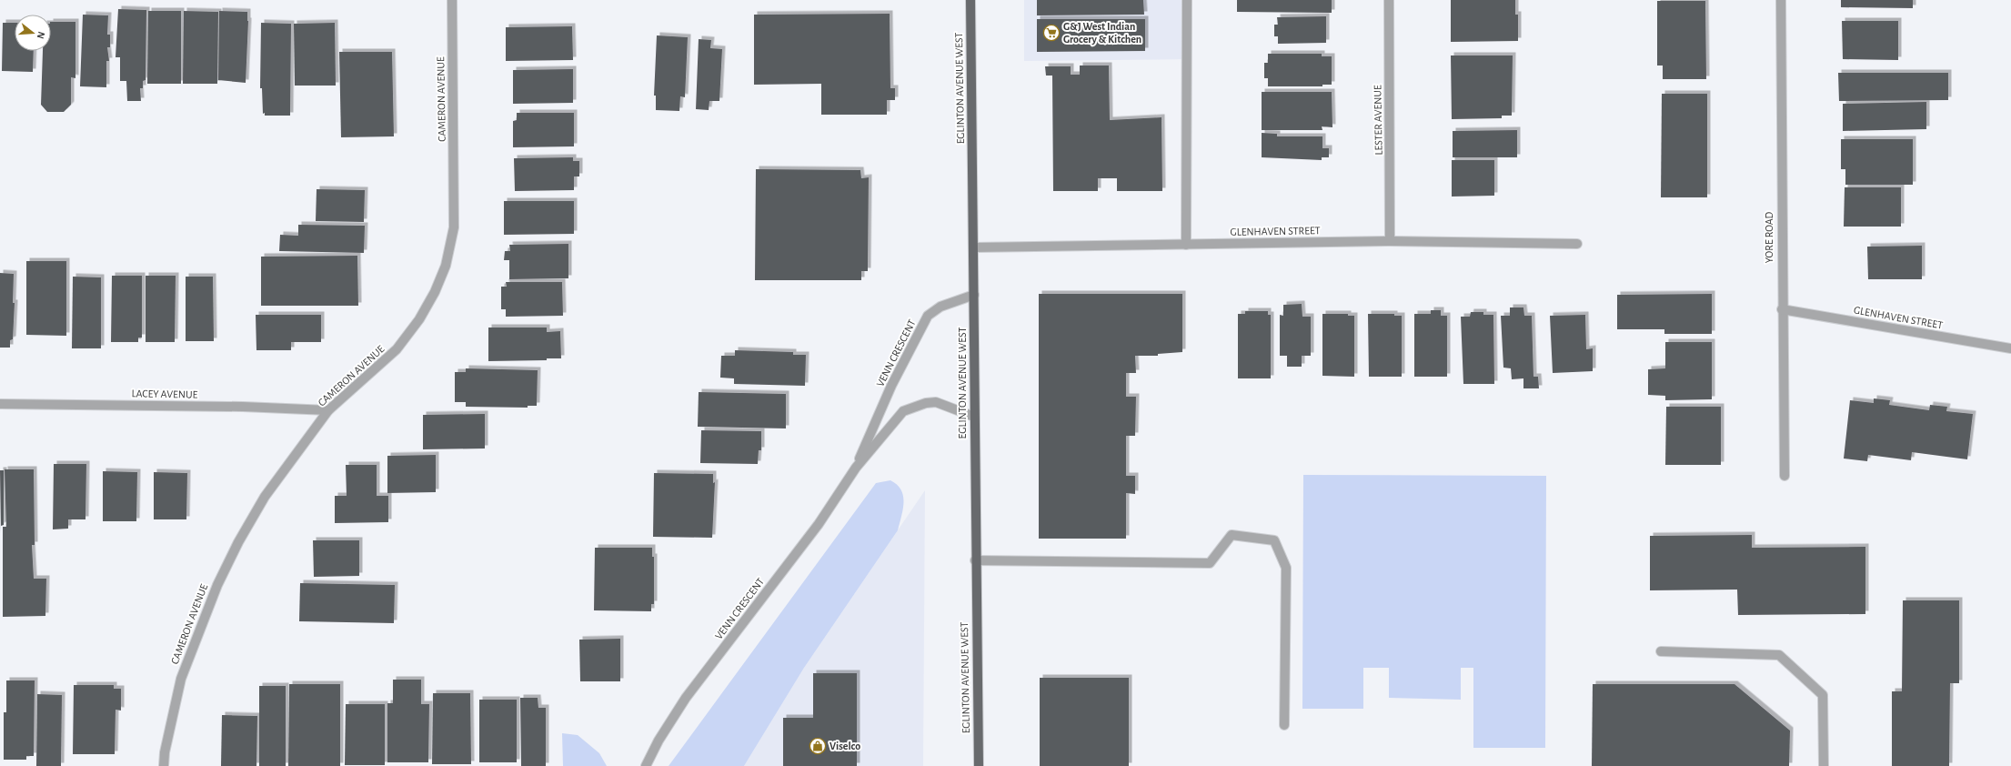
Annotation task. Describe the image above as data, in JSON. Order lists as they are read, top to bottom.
{
  "streets": {
    "main road": ["EGLINTON AVENUE WEST"],
    "street": [
      "CAMERON AVENUE",
      "LESTER AVENUE",
      "GLENHAVEN STREET",
      "YORE ROAD",
      "VENN CRESCENT",
      "LACEY AVENUE"
    ]
  },
  "crossings": [
    ["EGLINTON AVENUE WEST", "GLENHAVEN STREET"],
    ["EGLINTON AVENUE WEST", "VENN CRESCENT"],
    ["CAMERON AVENUE", "LACEY AVENUE"],
    ["LESTER AVENUE", "GLENHAVEN STREET"],
    ["GLENHAVEN STREET", "YORE ROAD"]
  ],
  "places": {
    "supermarket": ["G&J West Indian Grocery & Kitchen"],
    "shop": ["Viselco"]
  },
  "north": "right"
}
